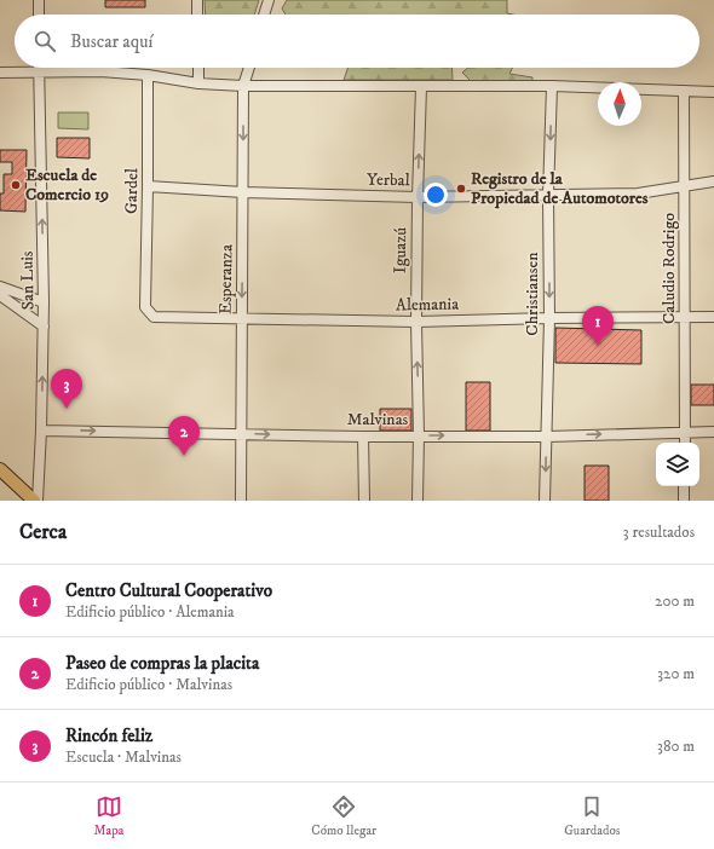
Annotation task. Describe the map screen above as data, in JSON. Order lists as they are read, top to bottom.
{
  "streets": {
    "street": [
      "Yerbal",
      "Gardel",
      "Iguazú",
      "Caludio Rodrigo",
      "Esperanza",
      "San Luis",
      "Christiansen",
      "Alemania",
      "Malvinas"
    ]
  },
  "crossings": [
    ["Yerbal", "Gardel"],
    ["Yerbal", "Iguazú"],
    ["Yerbal", "Caludio Rodrigo"],
    ["Yerbal", "Esperanza"],
    ["Yerbal", "Christiansen"],
    ["Gardel", "Alemania"],
    ["Iguazú", "Alemania"],
    ["Iguazú", "Malvinas"],
    ["Caludio Rodrigo", "Alemania"],
    ["Caludio Rodrigo", "Malvinas"],
    ["Esperanza", "Alemania"],
    ["Esperanza", "Malvinas"],
    ["San Luis", "Malvinas"],
    ["Christiansen", "Alemania"],
    ["Christiansen", "Malvinas"]
  ],
  "one_way": [
    "Iguazú",
    "Esperanza",
    "San Luis",
    "Christiansen",
    "Malvinas"
  ],
  "places": ["Escuela de Comercio 19", "Registro de la Propiedad de Automotores"],
  "north": "top",
  "page": {
    "search": "Buscar aquí",
    "pins": ["1", "3", "2"],
    "heading": ["Cerca", "3 resultados"],
    "list": [
      {
        "mark": "1",
        "name": "Centro Cultural Cooperativo",
        "note": "Edificio público · Alemania",
        "value": "200 m"
      },
      {
        "mark": "2",
        "name": "Paseo de compras la placita",
        "note": "Edificio público · Malvinas",
        "value": "320 m"
      },
      {
        "mark": "3",
        "name": "Rincón feliz",
        "note": "Escuela · Malvinas",
        "value": "380 m"
      }
    ],
    "nav": ["Mapa", "Cómo llegar", "Guardados"]
  }
}
